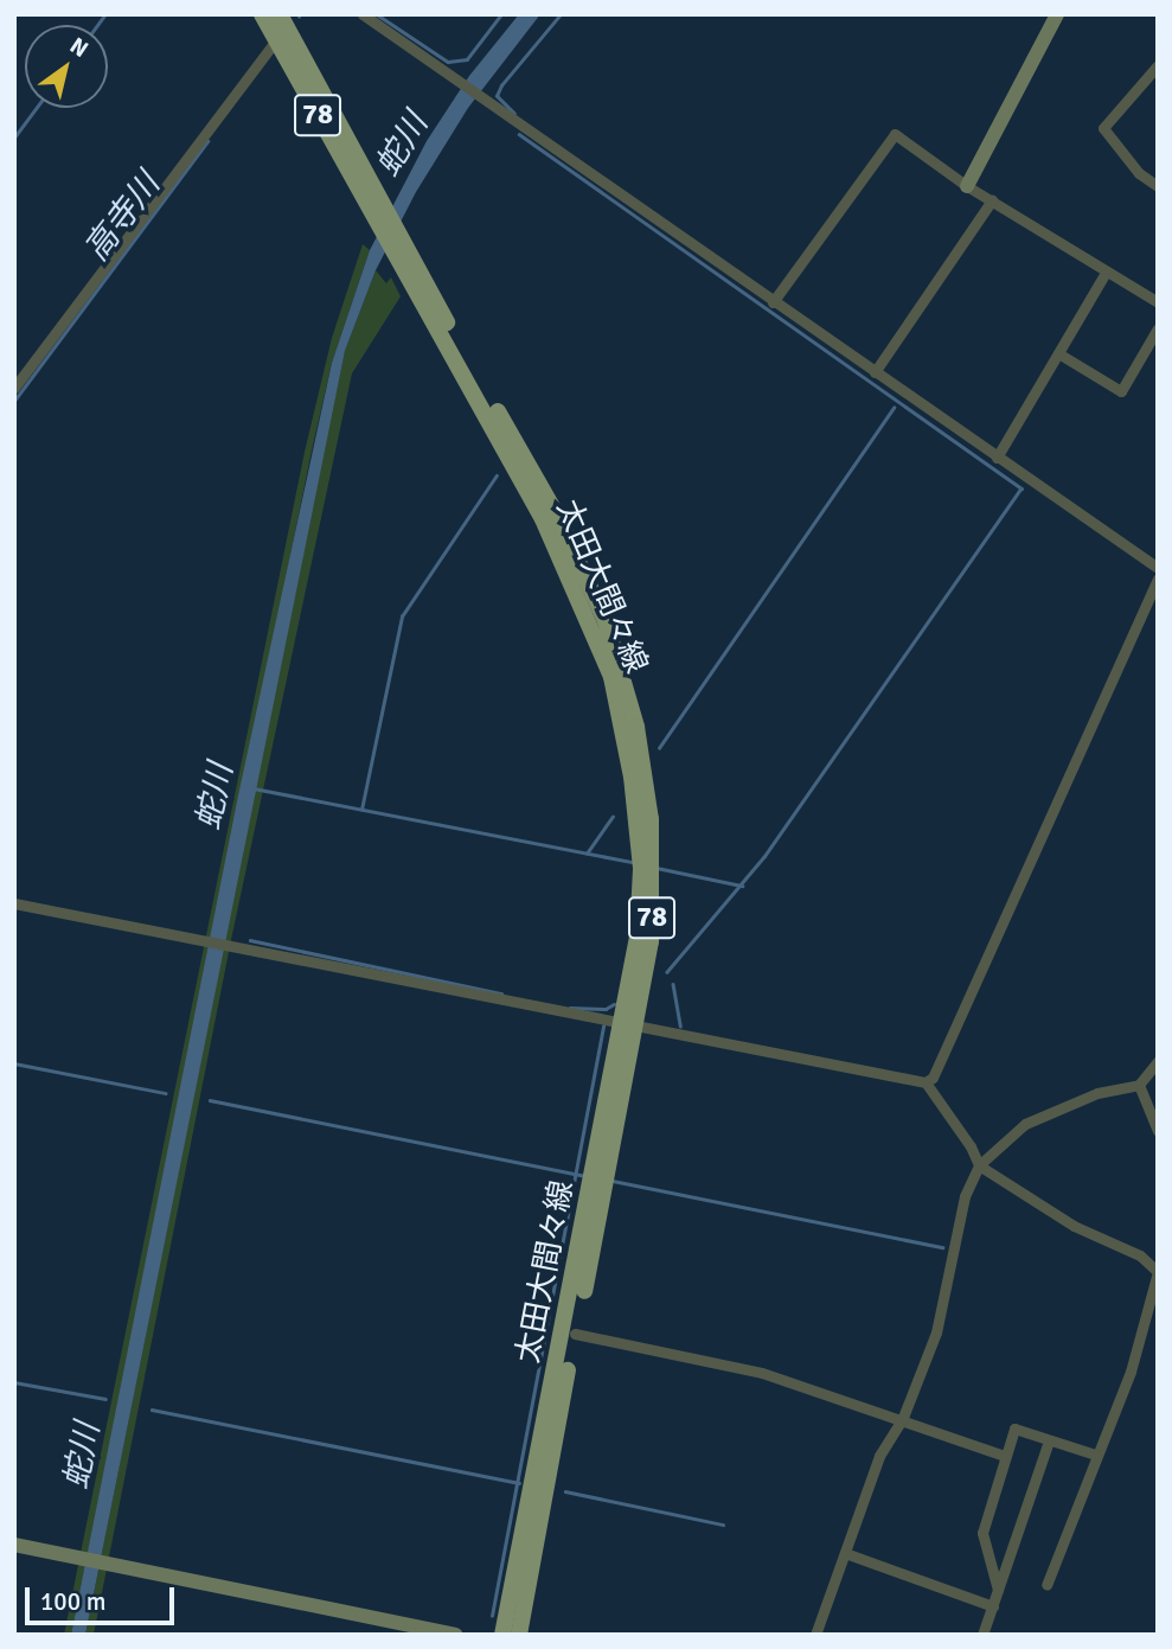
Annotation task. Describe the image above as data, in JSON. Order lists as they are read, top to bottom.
{
  "streets": {
    "main road": ["78", "太田大間々線"]
  },
  "water": ["蛇川", "高寺川"],
  "scale_bar": "100 m",
  "north": "top right"
}
